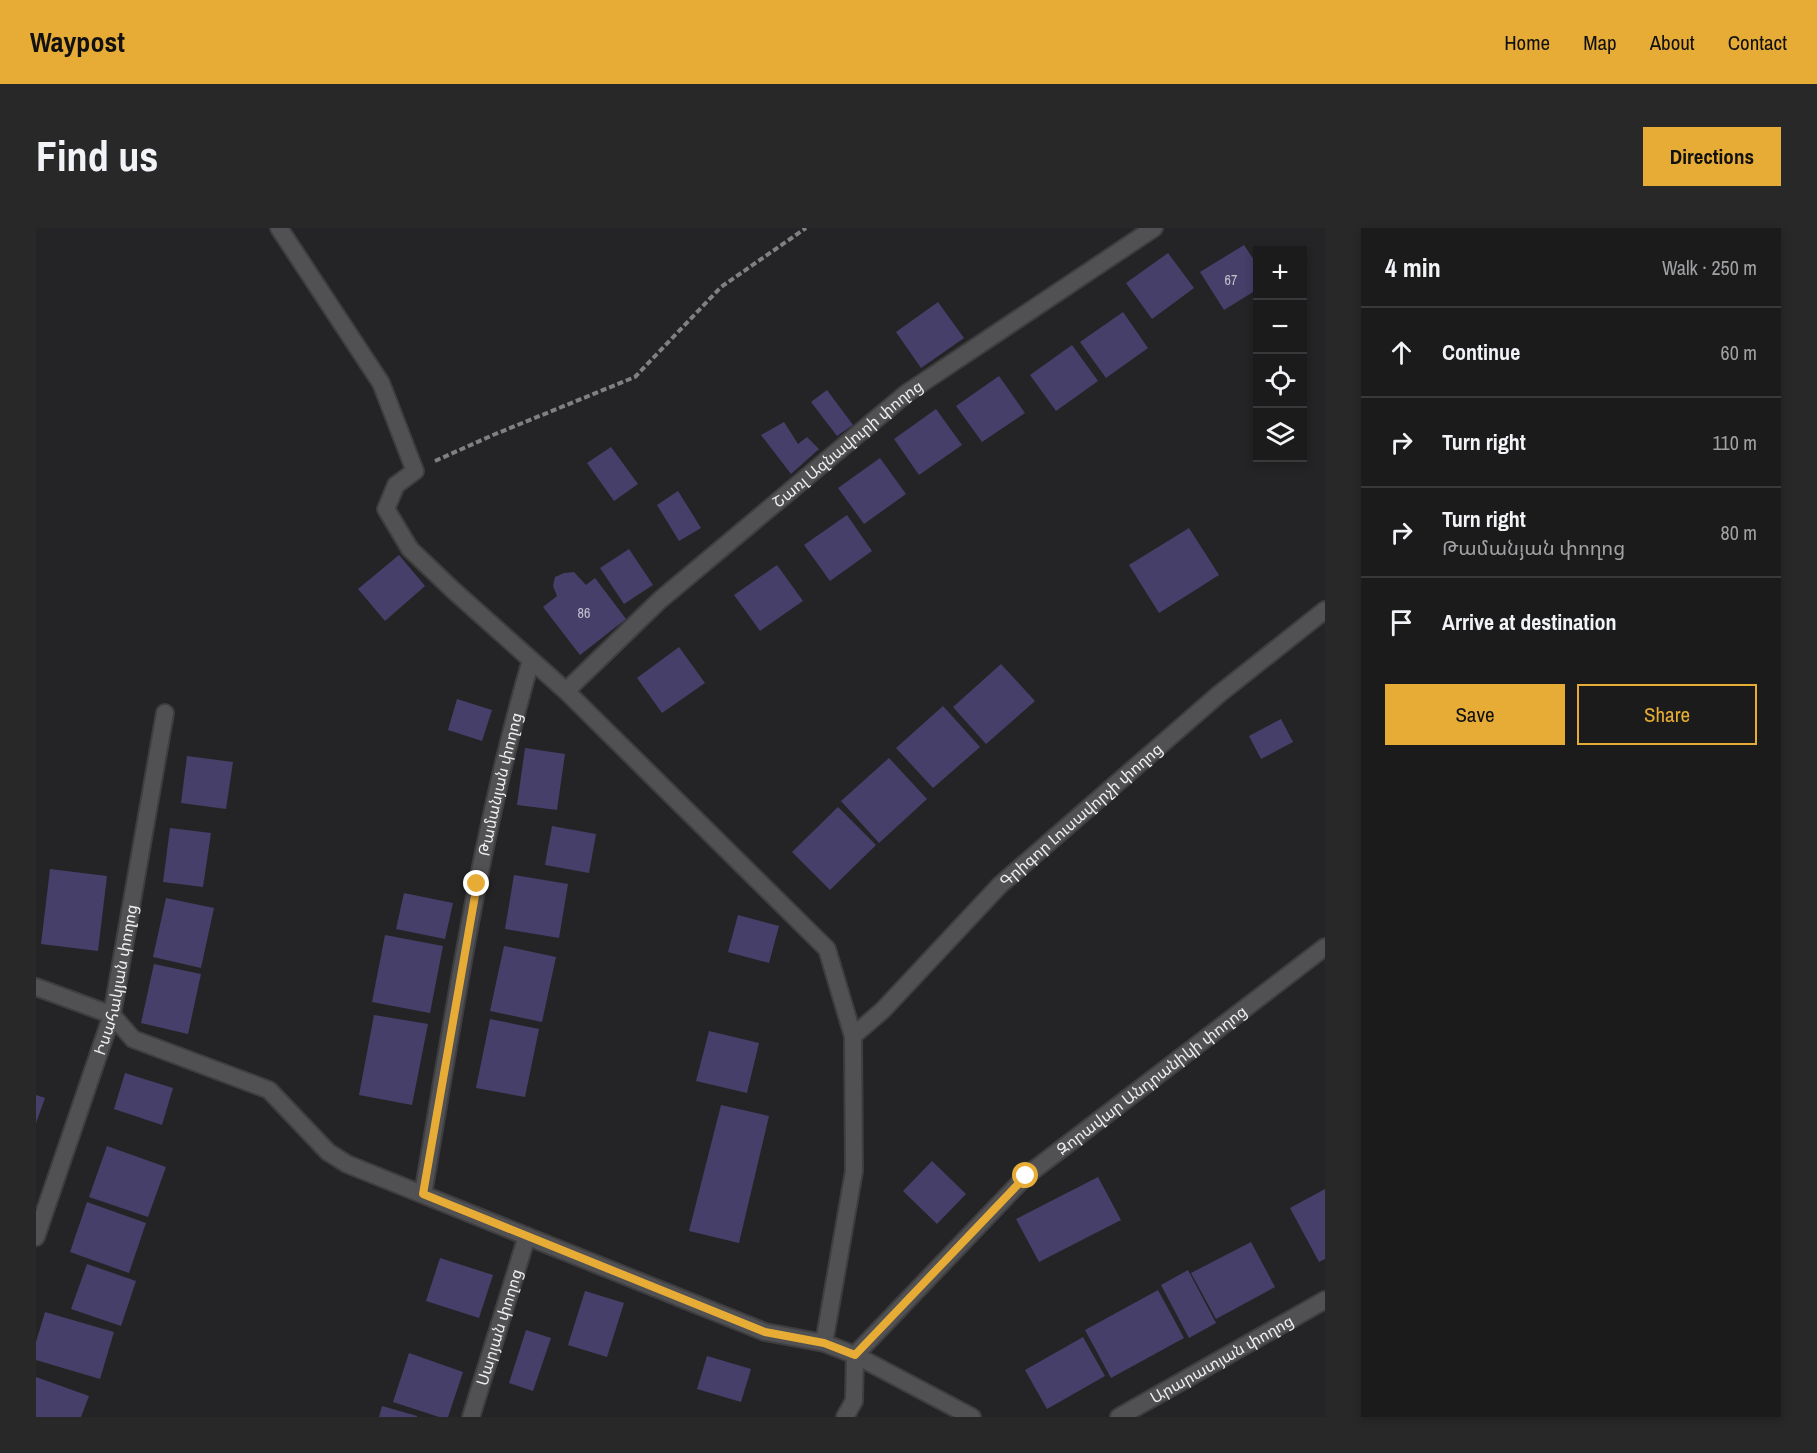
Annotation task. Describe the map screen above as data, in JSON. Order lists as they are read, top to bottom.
{
  "streets": {
    "street": [
      "Շառլ Ազնավուրի փողոց",
      "Թամանյան փողոց",
      "Գրիգոր Լուսավորչի փողոց",
      "Իսահակյան փողոց",
      "Զորավար Անդրանիկի փողոց",
      "Սարյան փողոց",
      "Արարատյան փողոց"
    ]
  },
  "house_numbers": ["67", "86"],
  "page": {
    "header": "Waypost",
    "nav": [
      "Home",
      "Map",
      "About",
      "Contact"
    ],
    "buttons": [
      "Directions",
      ["Save", "Share"]
    ],
    "title": "Find us",
    "heading": ["4 min", "Walk · 250 m"],
    "map_buttons": ["+", "−"],
    "list": [
      ["Continue", "60 m"],
      ["Turn right", "110 m"],
      ["Turn right", "Թամանյան փողոց", "80 m"],
      "Arrive at destination"
    ]
  }
}
